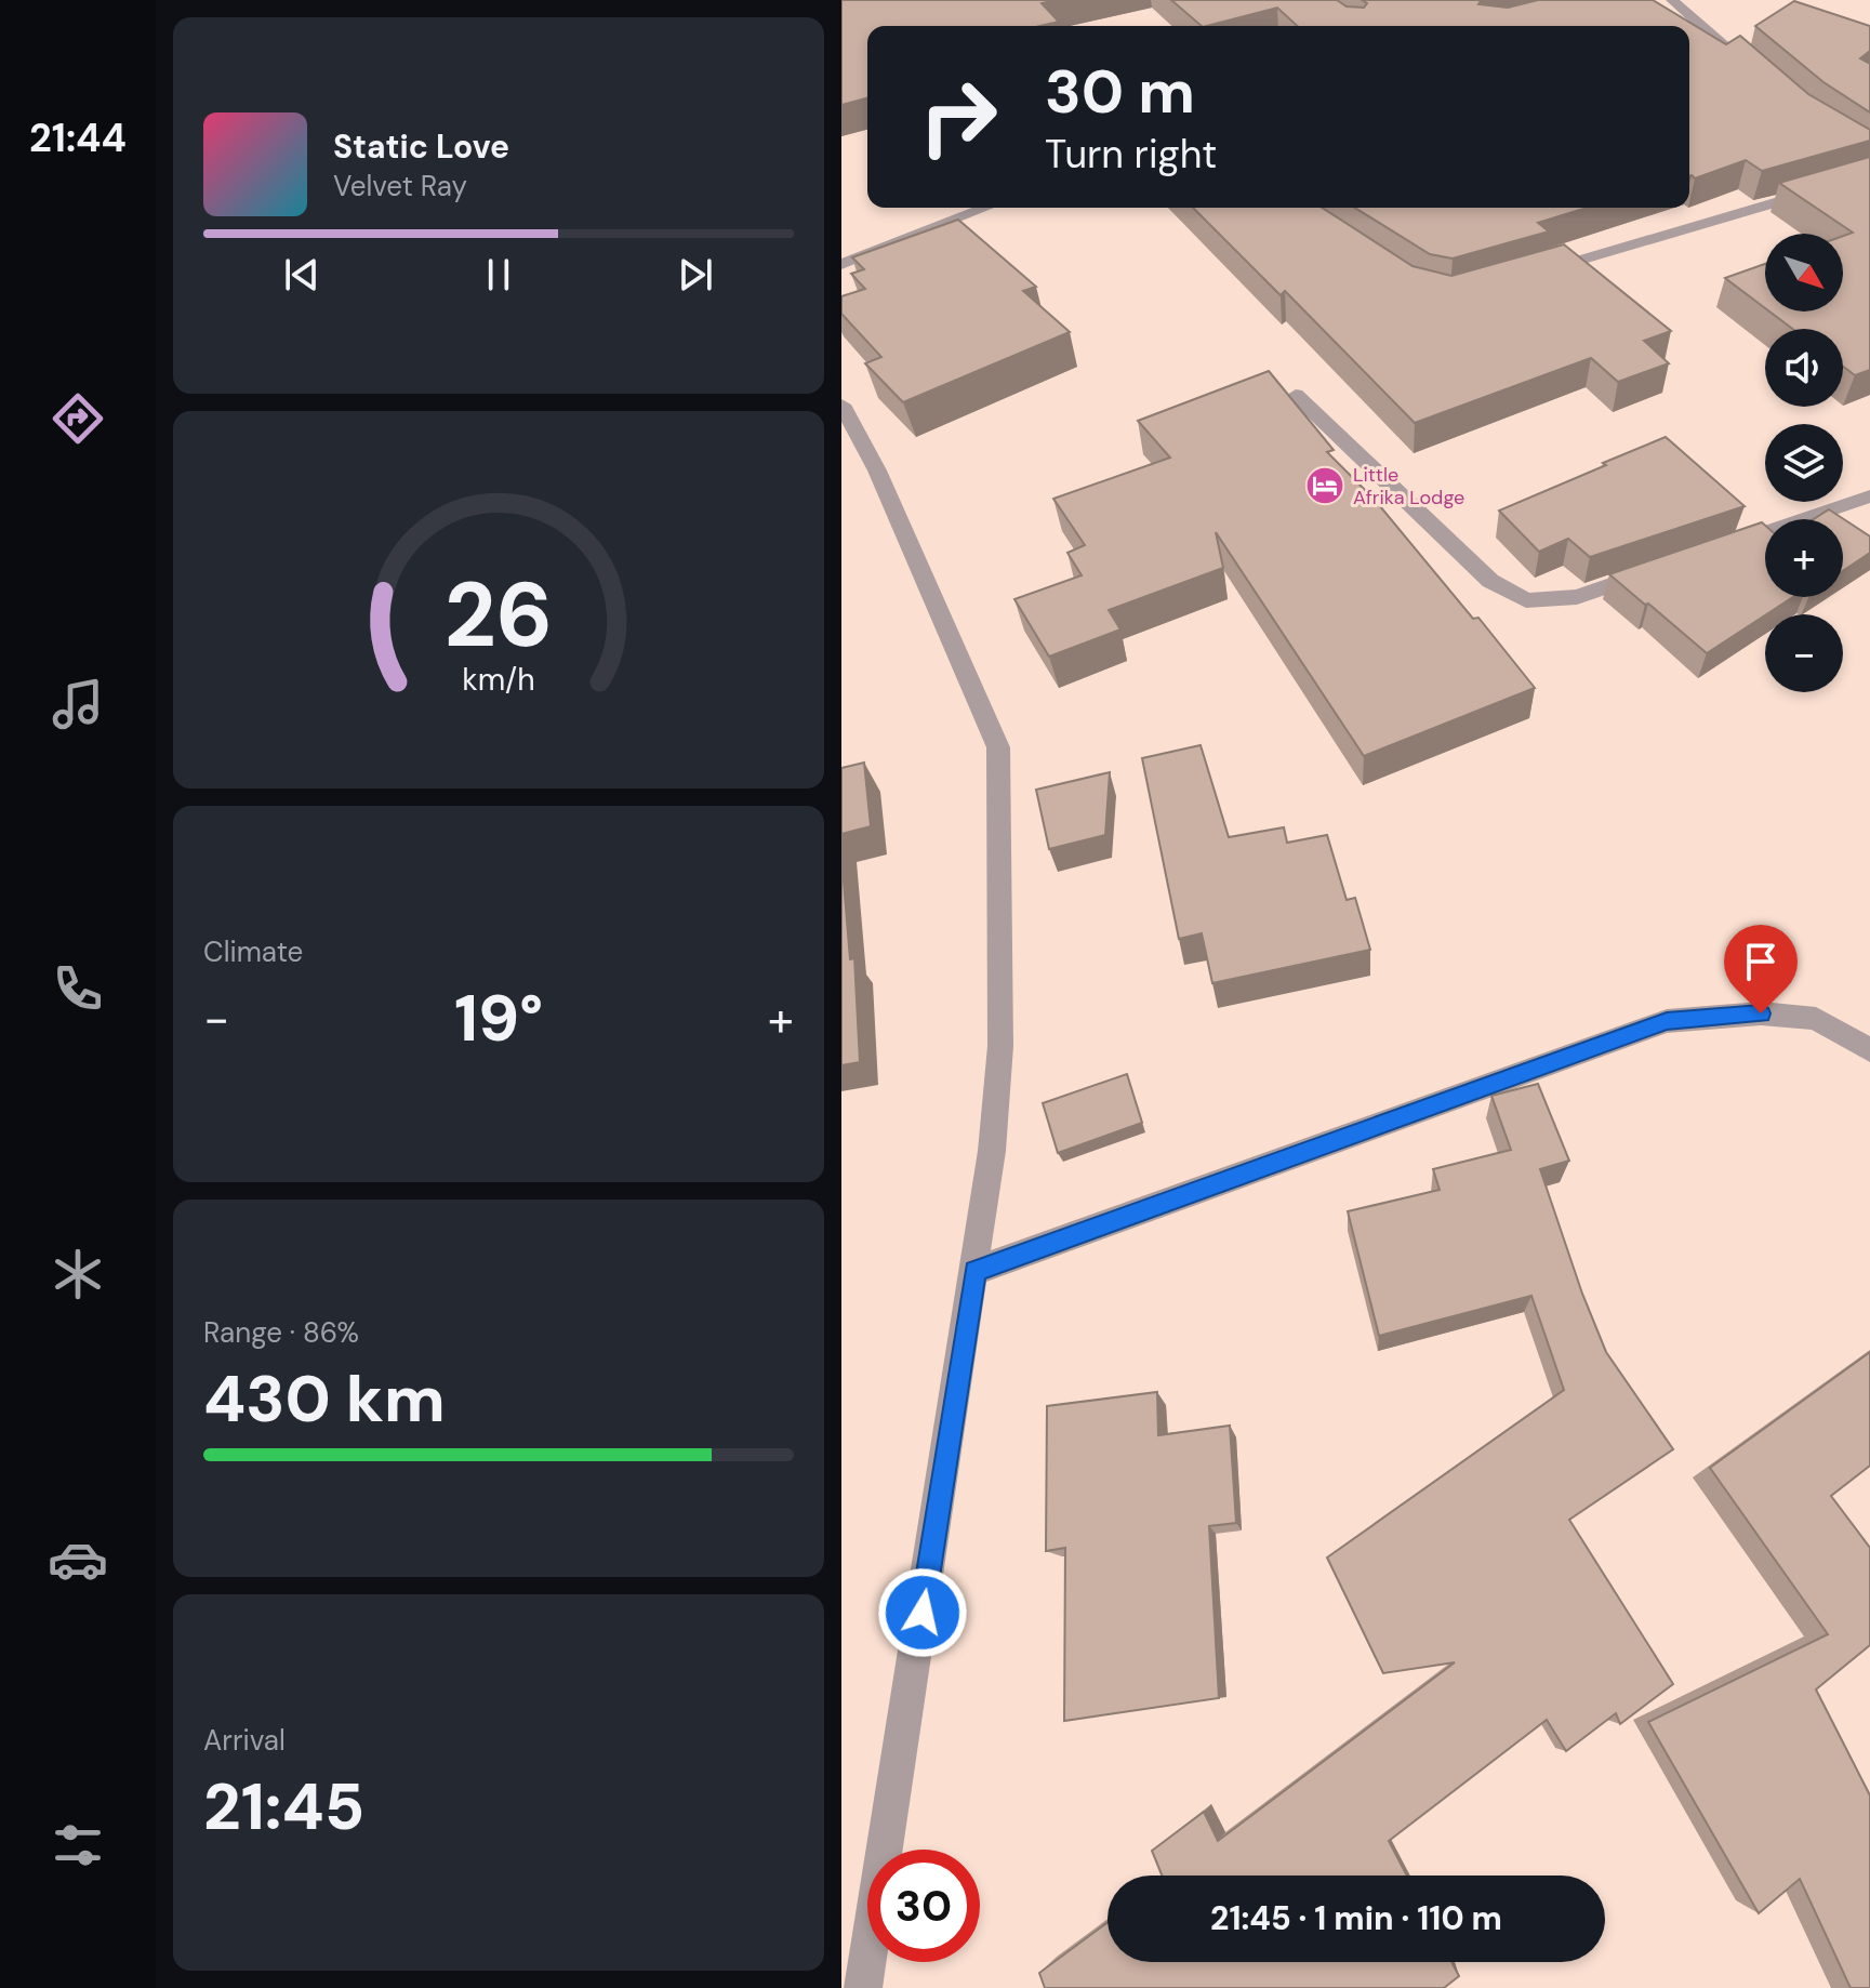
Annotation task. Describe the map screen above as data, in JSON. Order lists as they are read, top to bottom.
{
  "places": {
    "hotel": ["Little Afrika Lodge"]
  },
  "north": "bottom right",
  "page": {
    "tabs": "21:44",
    "turn": ["30 m", "Turn right"],
    "song": ["Static Love", "Velvet Ray"],
    "map_buttons": ["+", "−"],
    "tile": [
      "Climate",
      ["Range · 86%", "430 km"],
      ["Arrival", "21:45"]
    ],
    "heat": ["−", "19°", "+"],
    "limit": "30",
    "trip": "21:45 · 1 min · 110 m",
    "gauge": ["26", "km/h"]
  }
}
